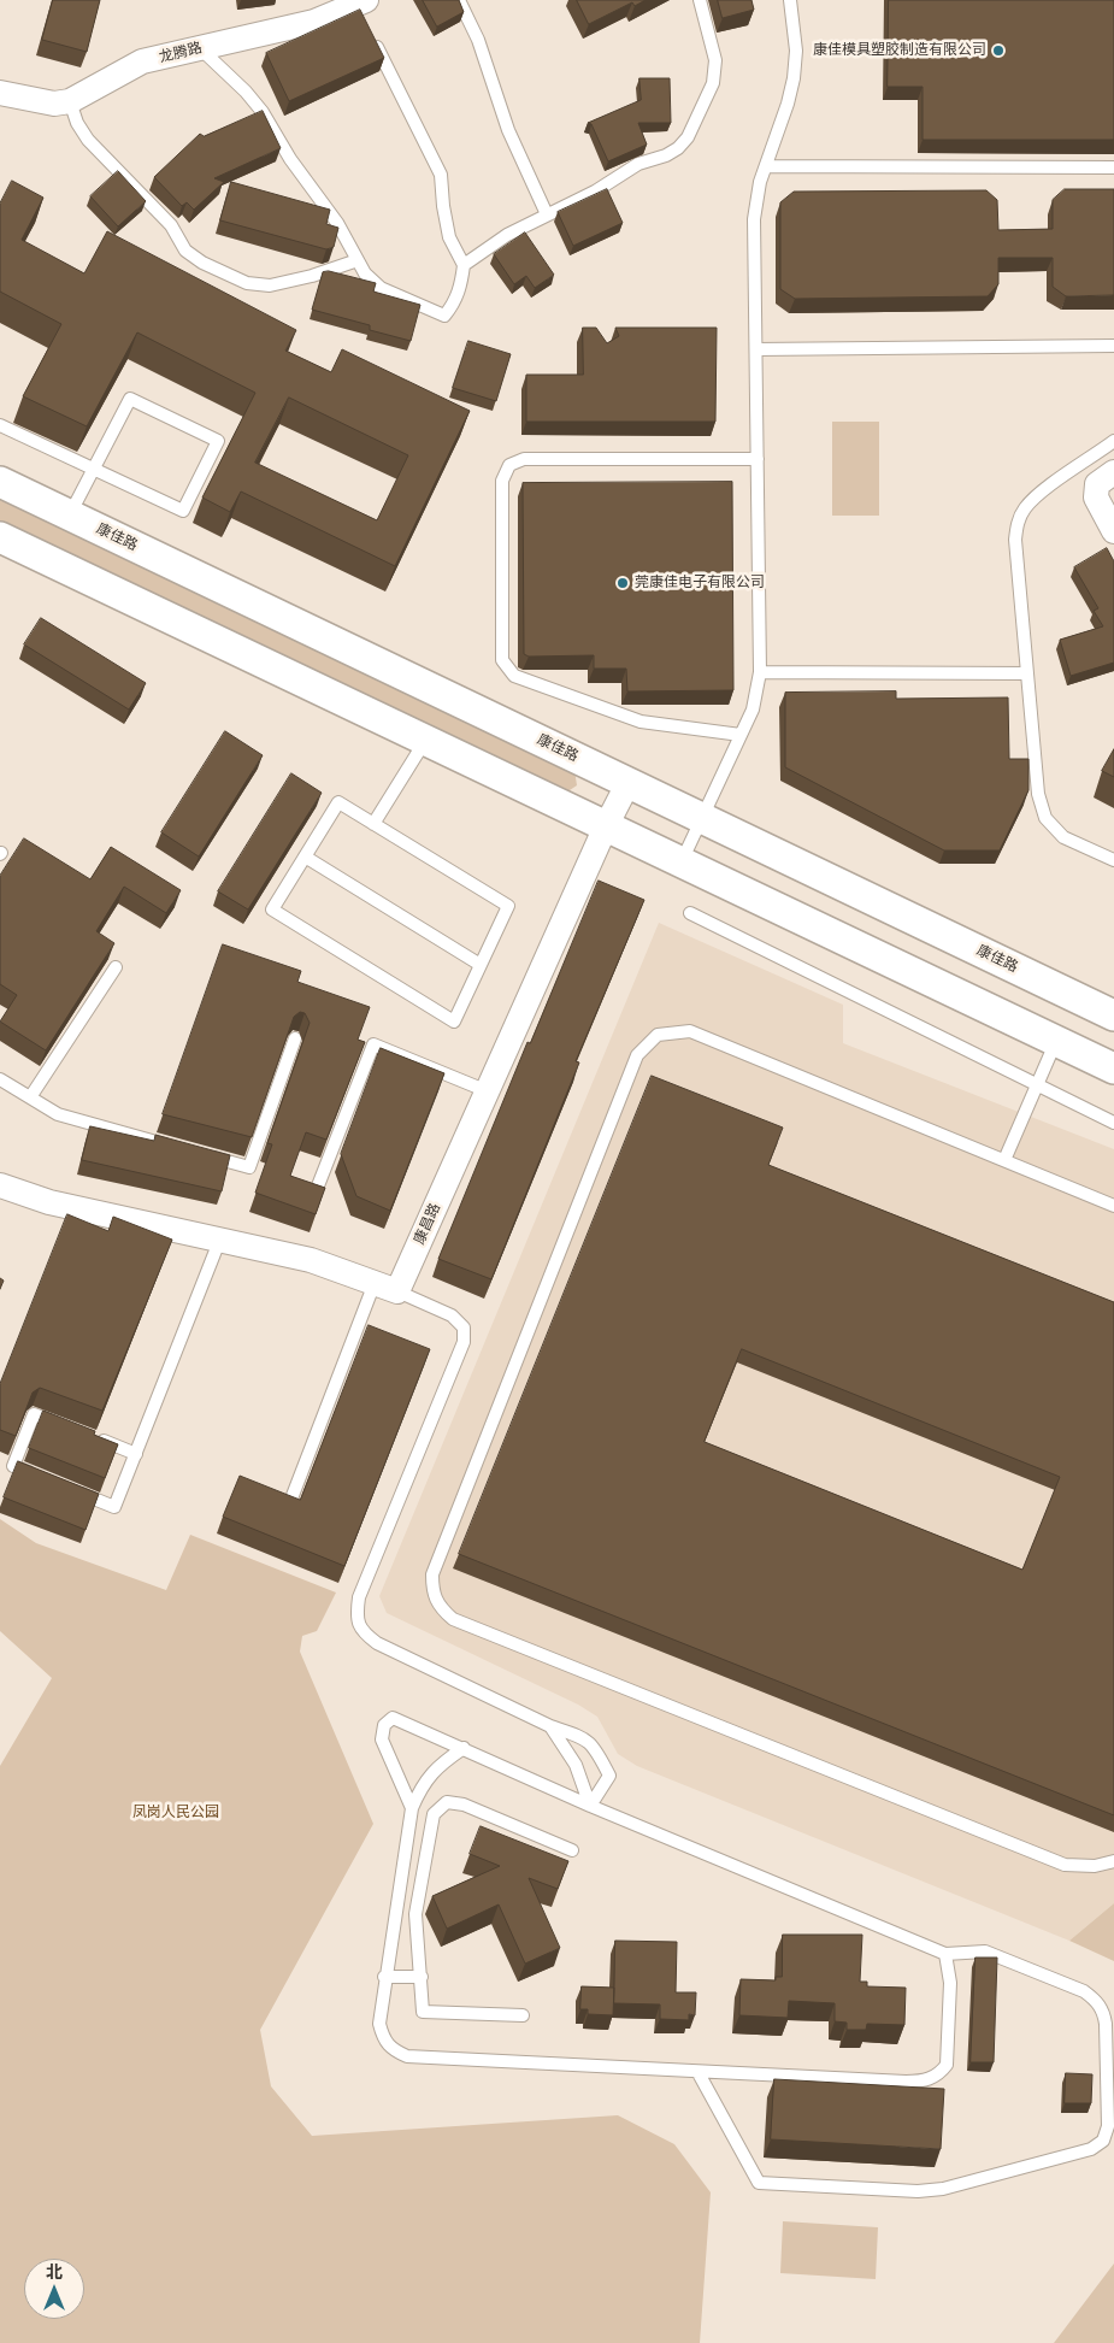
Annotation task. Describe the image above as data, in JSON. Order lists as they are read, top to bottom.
{
  "streets": {
    "street": ["龙腾路", "康佳路", "康昌路"]
  },
  "crossings": [
    ["康佳路", "康昌路"]
  ],
  "parks": ["凤岗人民公园"],
  "places": ["康佳模具塑胶制造有限公司", "莞康佳电子有限公司"],
  "north": "top"
}
